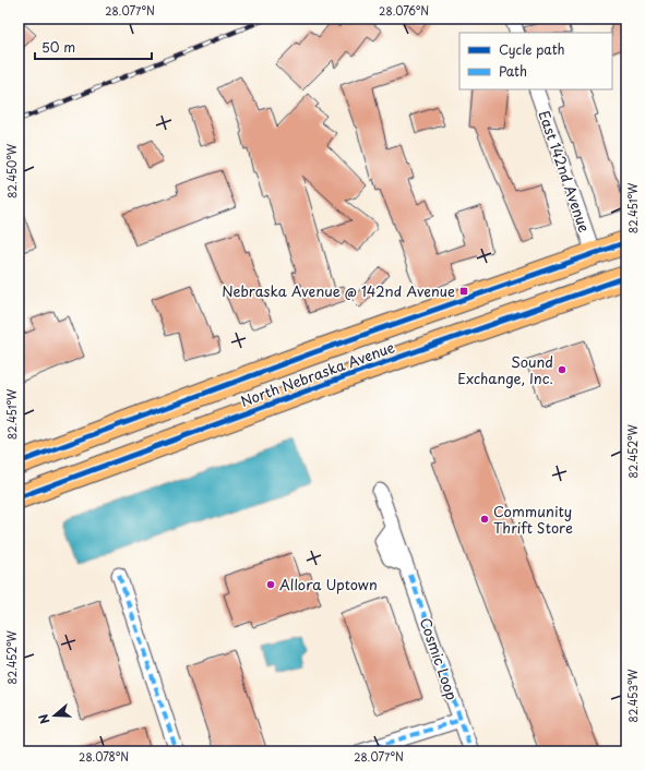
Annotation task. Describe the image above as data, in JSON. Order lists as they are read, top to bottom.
{
  "streets": {
    "main road": ["North Nebraska Avenue"],
    "street": ["East 142nd Avenue", "Cosmic Loop"]
  },
  "crossings": [
    ["East 142nd Avenue", "North Nebraska Avenue"]
  ],
  "places": {
    "transit": ["Nebraska Avenue @ 142nd Avenue"],
    "other": ["Sound Exchange, Inc.", "Community Thrift Store", "Allora Uptown"]
  },
  "legend": ["Cycle path", "Path"],
  "scale_bar": "50 m",
  "north": "left",
  "coordinates": [
    "28.077°N",
    "28.076°N",
    "82.450°W",
    "82.451°W",
    "82.452°W",
    "82.453°W",
    "28.078°N"
  ]
}
